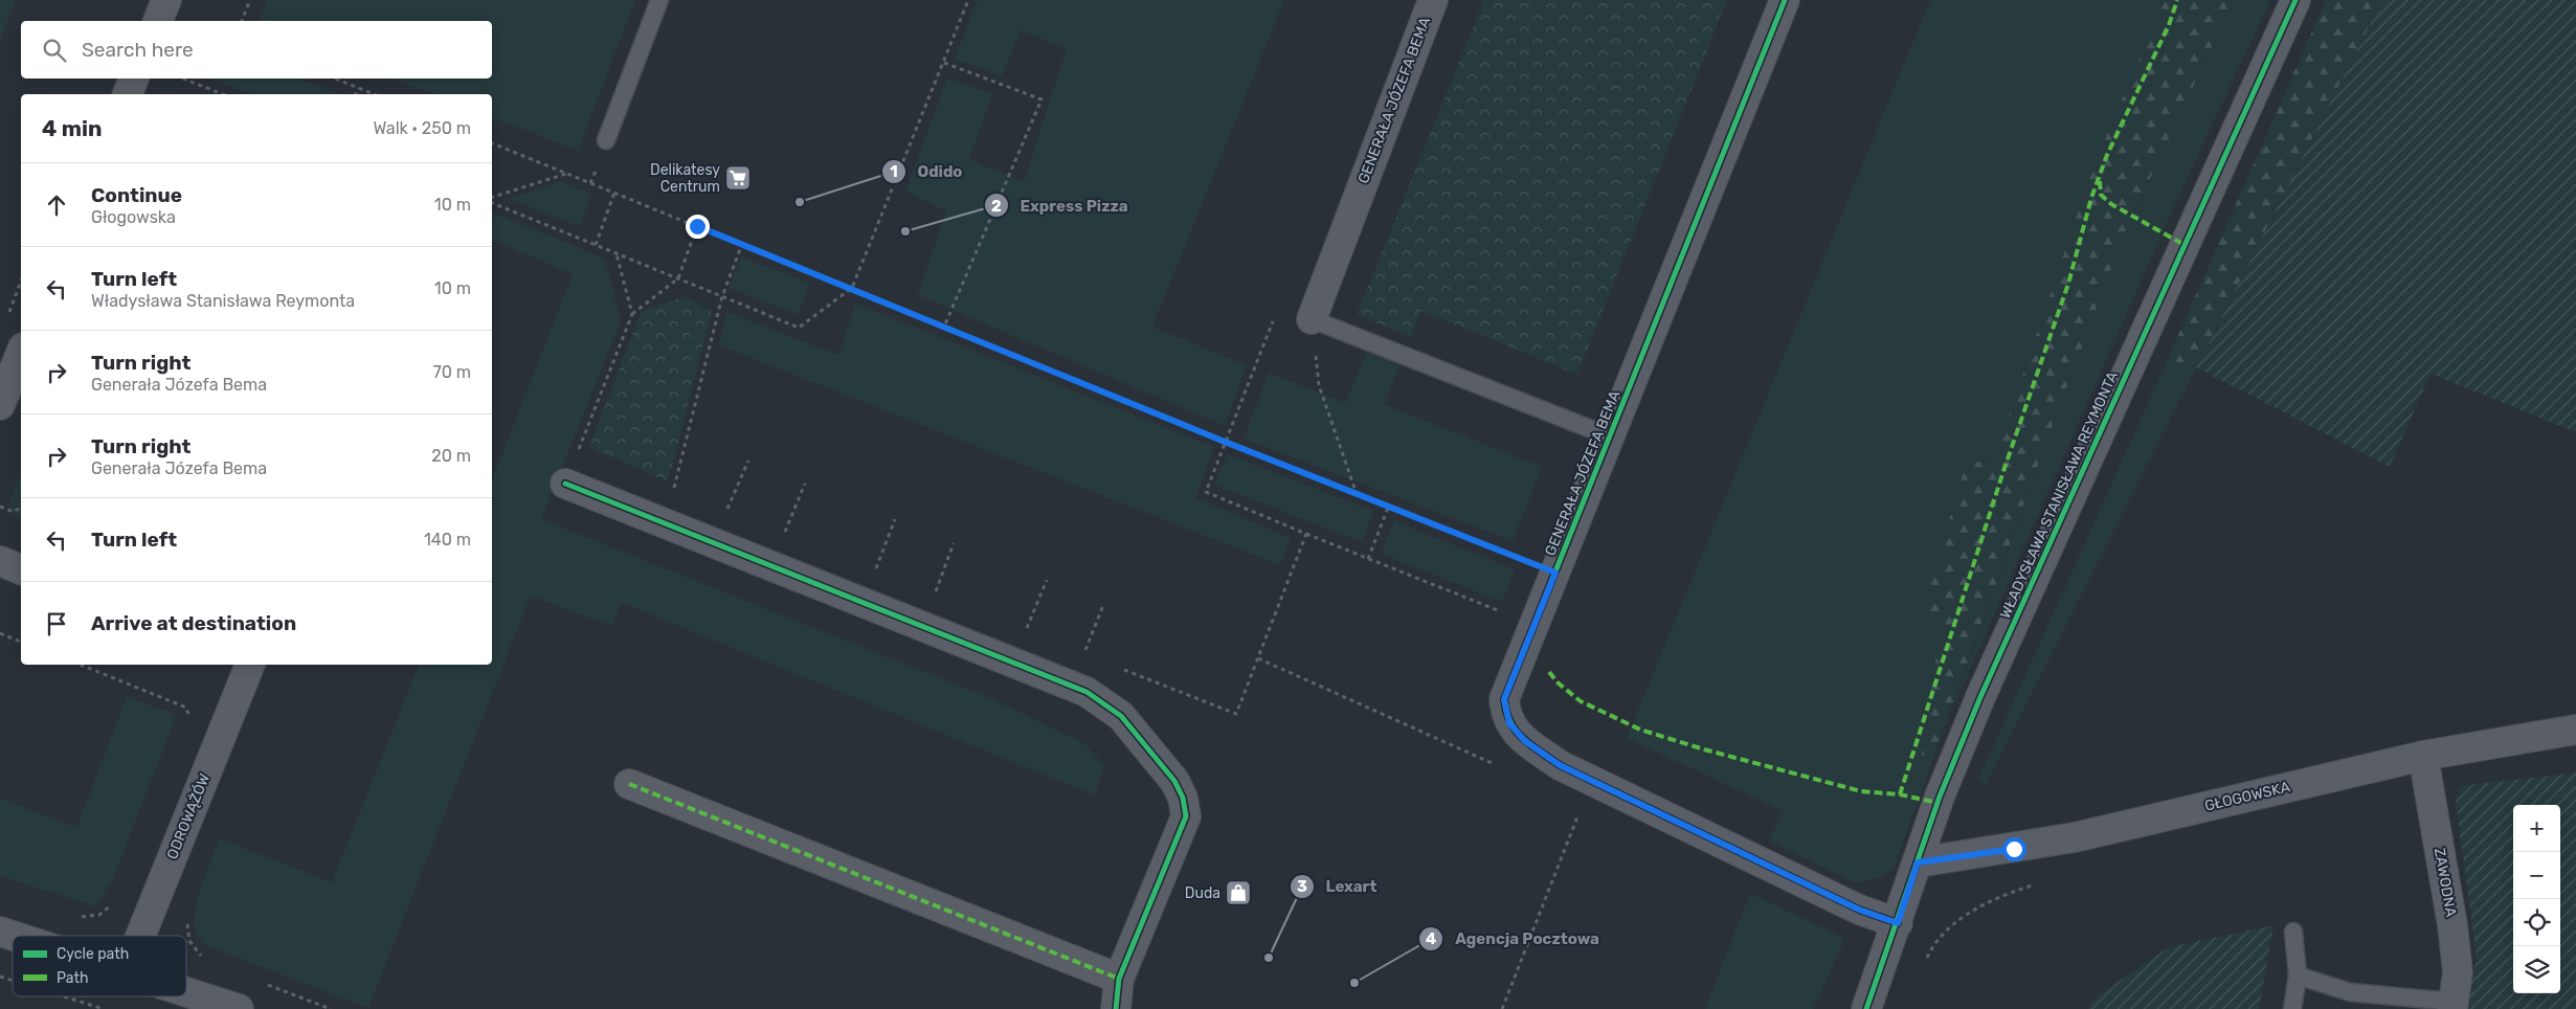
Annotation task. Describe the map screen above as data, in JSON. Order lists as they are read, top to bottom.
{
  "streets": {
    "street": [
      "GENERAŁA JÓZEFA BEMA",
      "WŁADYSŁAWA STANISŁAWA REYMONTA",
      "GŁOGOWSKA",
      "ODROWĄŻÓW",
      "ZAWODNA"
    ]
  },
  "crossings": [
    ["GENERAŁA JÓZEFA BEMA", "WŁADYSŁAWA STANISŁAWA REYMONTA"],
    ["WŁADYSŁAWA STANISŁAWA REYMONTA", "GŁOGOWSKA"],
    ["GŁOGOWSKA", "ZAWODNA"]
  ],
  "places": {
    "supermarket": ["Delikatesy Centrum"],
    "other": [
      "Odido",
      "Express Pizza",
      "Lexart",
      "Agencja Pocztowa"
    ],
    "shop": ["Duda"]
  },
  "legend": ["Cycle path", "Path"],
  "page": {
    "search": "Search here",
    "heading": ["4 min", "Walk · 250 m"],
    "list": [
      ["Continue", "Głogowska", "10 m"],
      ["Turn left", "Władysława Stanisława Reymonta", "10 m"],
      ["Turn right", "Generała Józefa Bema", "70 m"],
      ["Turn right", "Generała Józefa Bema", "20 m"],
      ["Turn left", "140 m"],
      "Arrive at destination"
    ],
    "map_buttons": ["+", "−"]
  }
}
